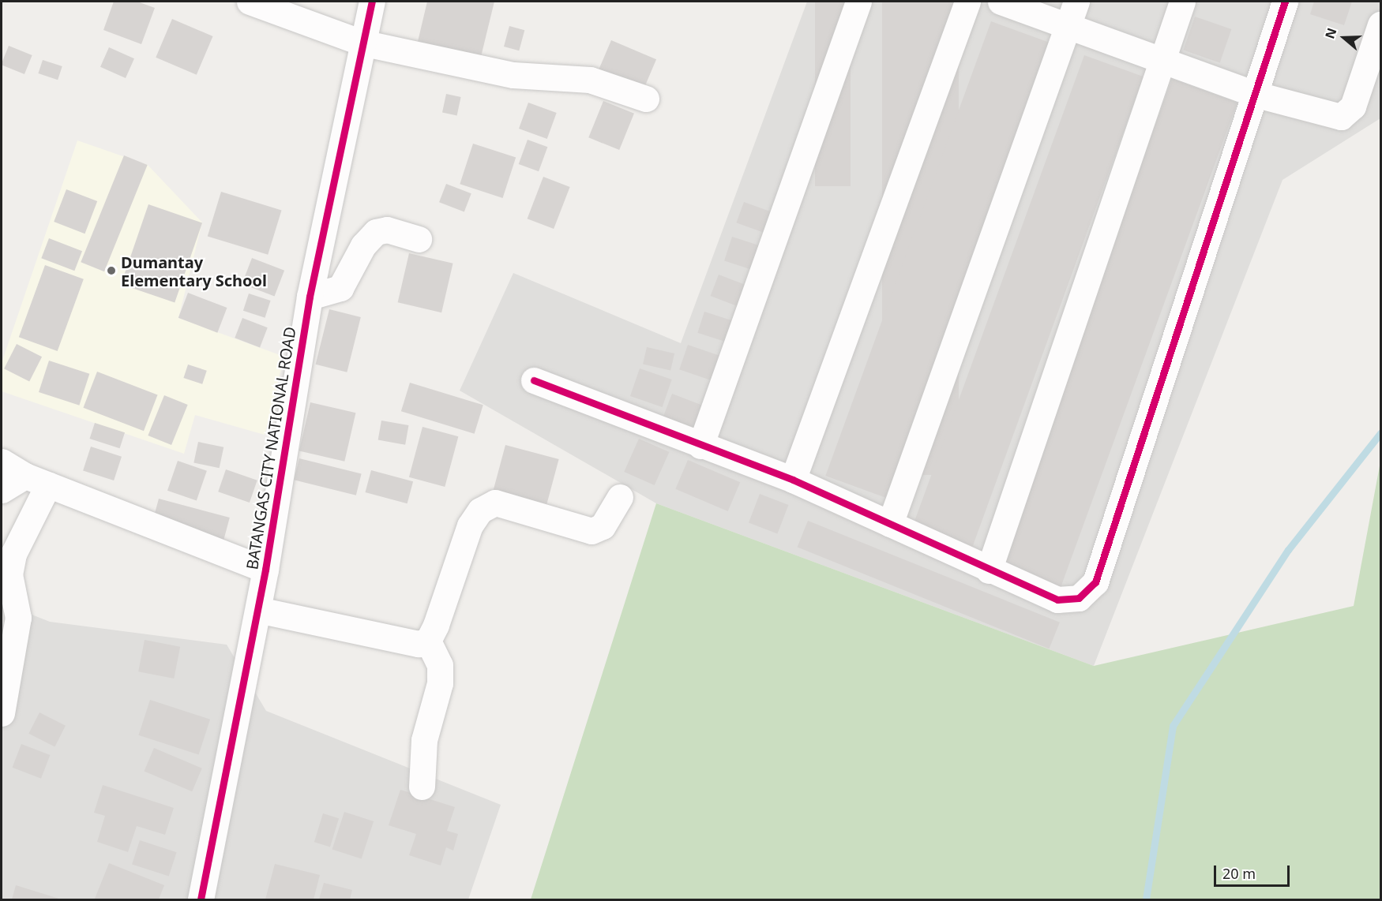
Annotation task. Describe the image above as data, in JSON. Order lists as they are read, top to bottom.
{
  "streets": {
    "street": ["BATANGAS CITY NATIONAL ROAD"]
  },
  "places": ["Dumantay Elementary School"],
  "scale_bar": "20 m",
  "north": "left"
}
